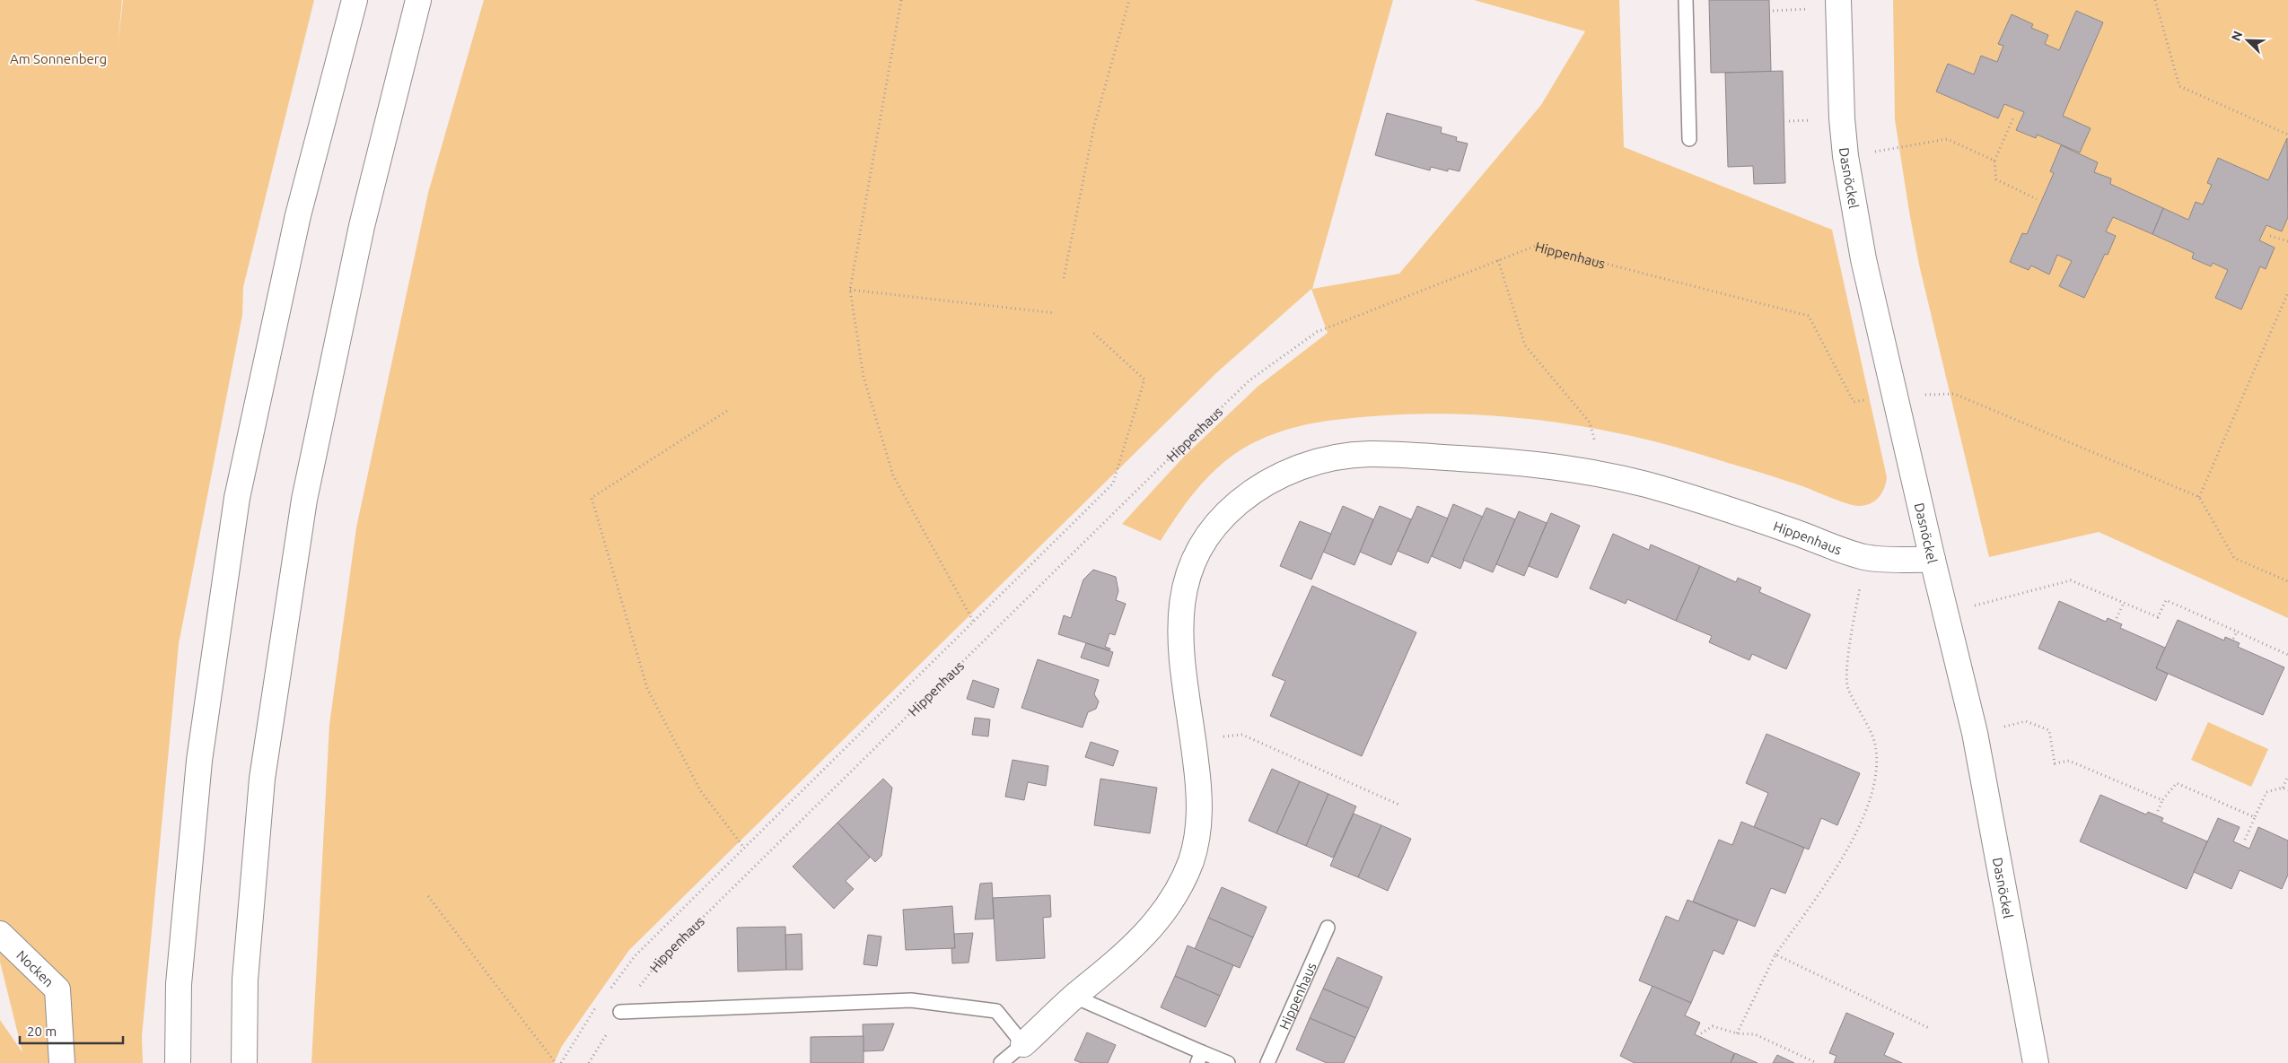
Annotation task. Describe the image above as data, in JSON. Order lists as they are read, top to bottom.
{
  "streets": {
    "main road": ["Dasnöckel", "Hippenhaus", "Nocken"]
  },
  "crossings": [
    ["Dasnöckel", "Hippenhaus"]
  ],
  "parks": ["Am Sonnenberg"],
  "scale_bar": "20 m",
  "north": "top left"
}
